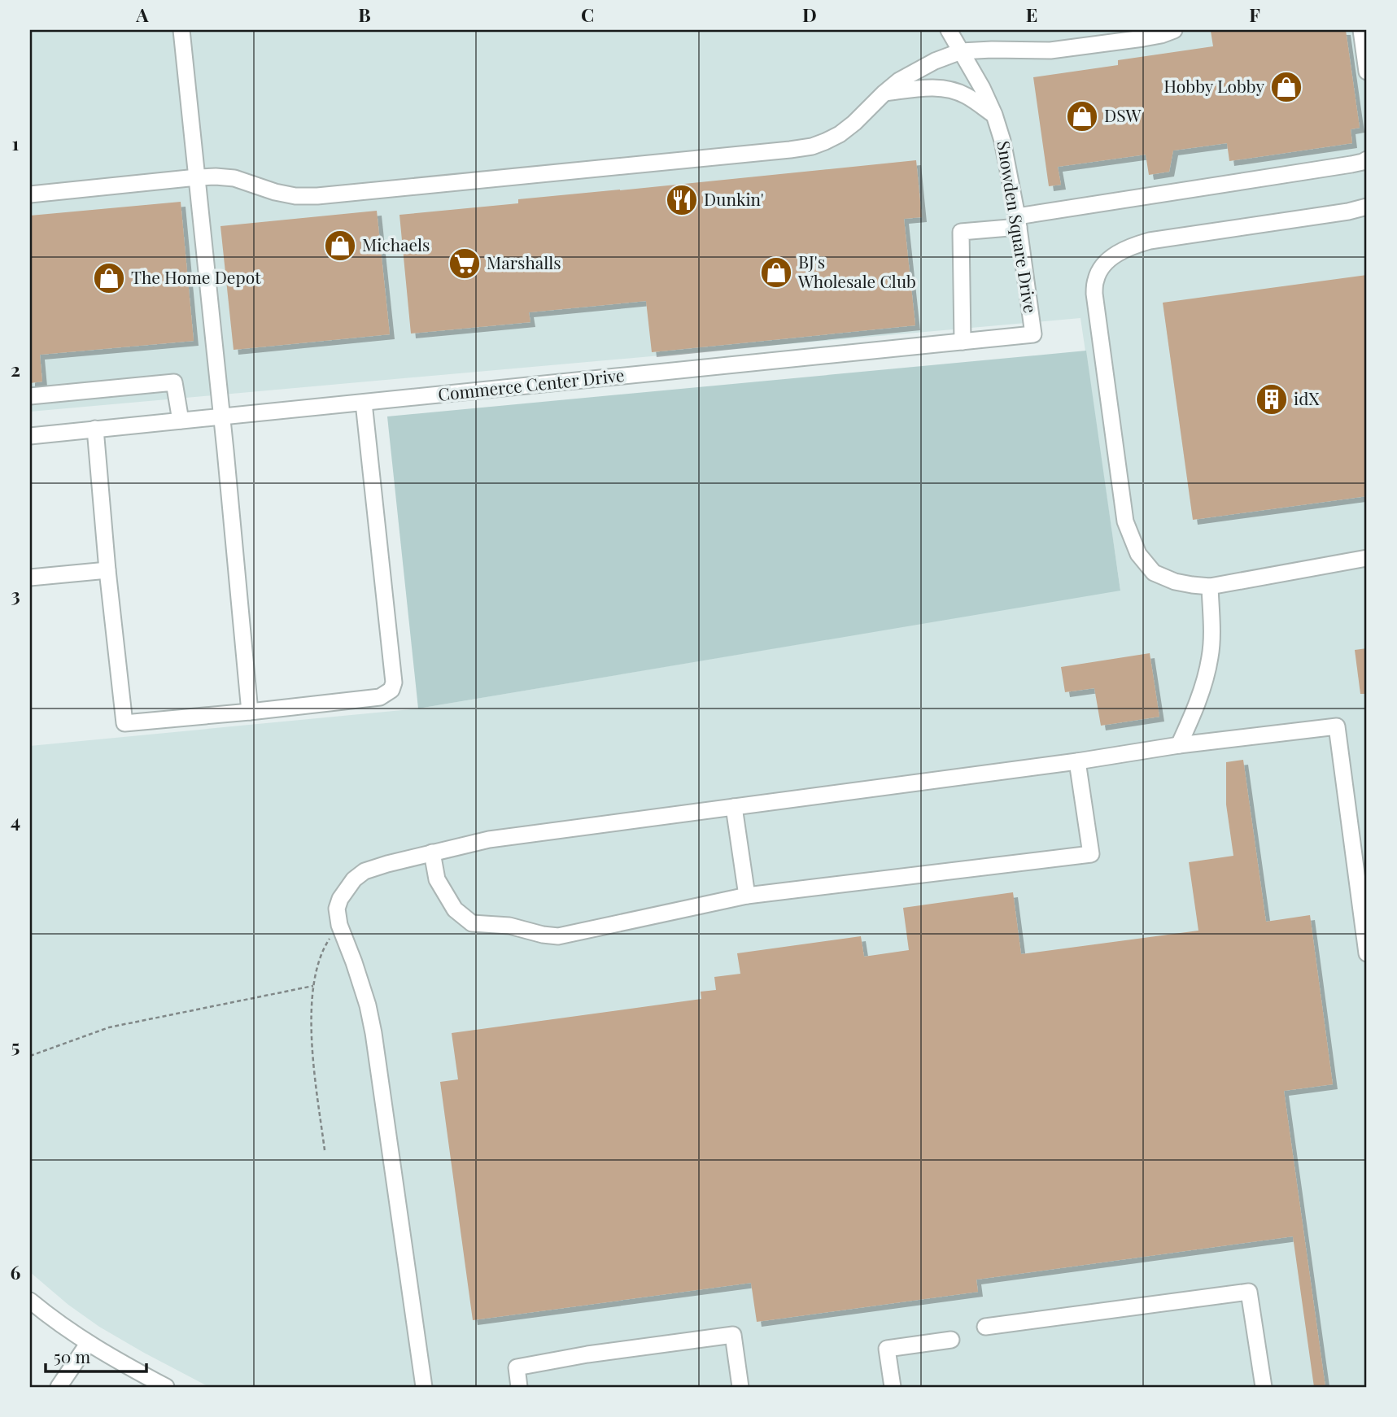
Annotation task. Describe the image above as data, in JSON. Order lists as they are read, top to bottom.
{
  "streets": {
    "street": ["Snowden Square Drive", "Commerce Center Drive"]
  },
  "crossings": [
    ["Snowden Square Drive", "Commerce Center Drive"]
  ],
  "places": {
    "shop": [
      "Hobby Lobby",
      "DSW",
      "Michaels",
      "BJ's Wholesale Club",
      "The Home Depot"
    ],
    "restaurant": ["Dunkin'"],
    "supermarket": ["Marshalls"],
    "building": ["idX"]
  },
  "scale_bar": "50 m",
  "grid": {
    "columns": [
      "A",
      "B",
      "C",
      "D",
      "E",
      "F"
    ],
    "rows": [
      "1",
      "2",
      "3",
      "4",
      "5",
      "6"
    ]
  }
}
